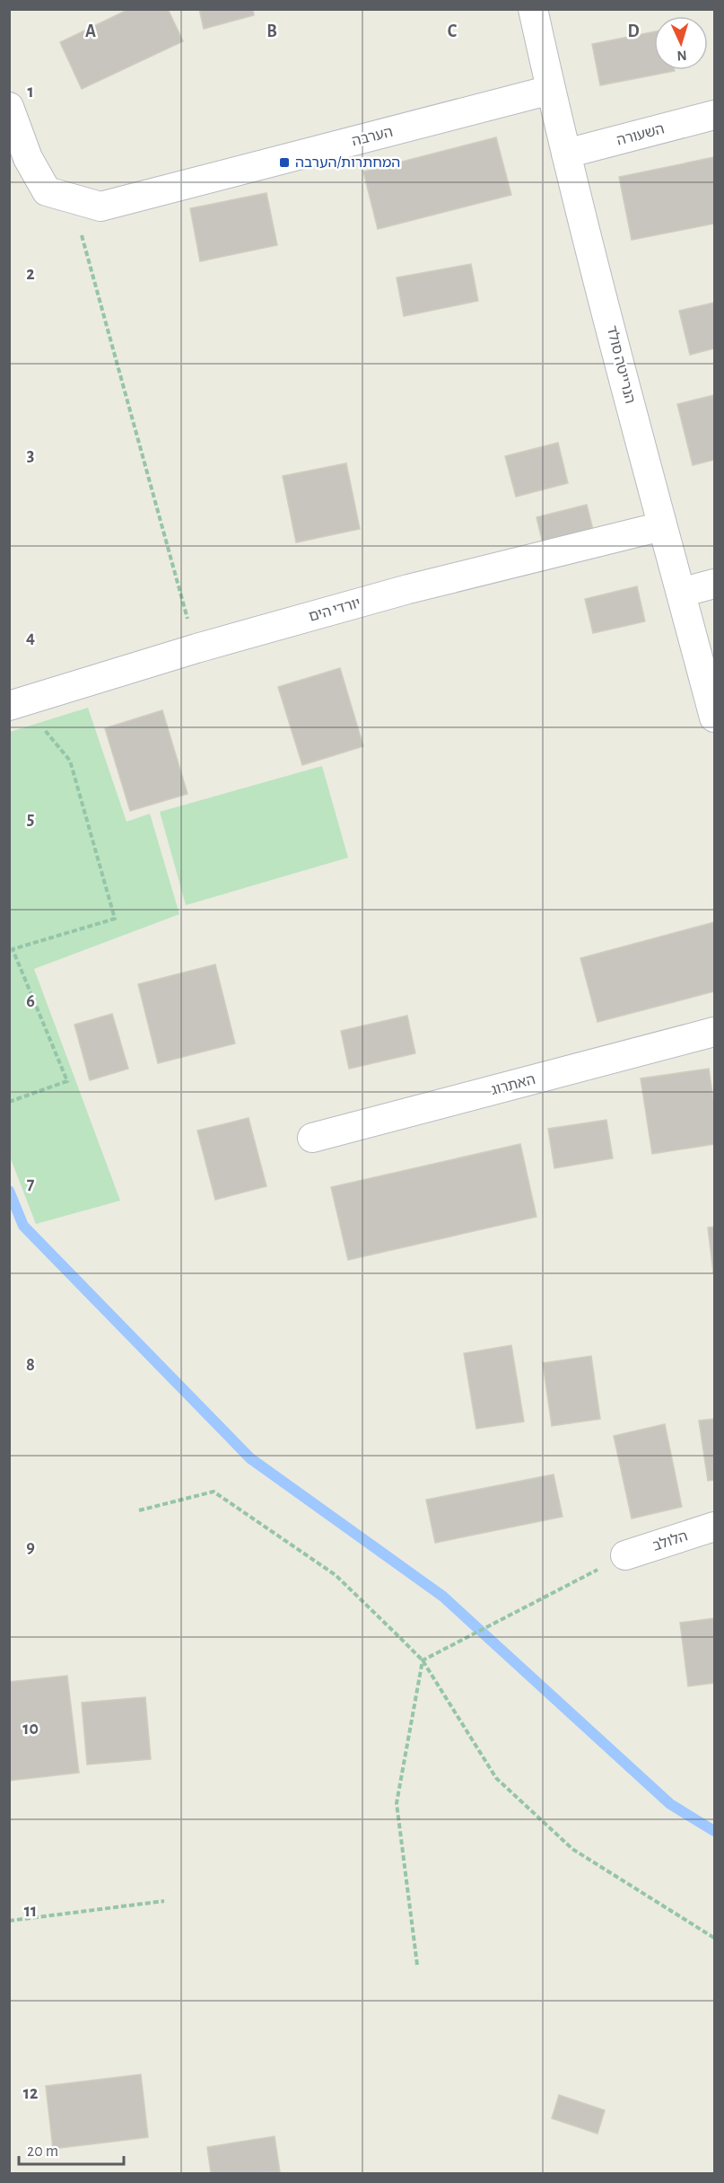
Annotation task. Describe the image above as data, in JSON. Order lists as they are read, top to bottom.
{
  "streets": {
    "street": [
      "השעורה",
      "הערבה",
      "הנרייטה סולד",
      "יורדי הים",
      "האתרוג",
      "הלולב"
    ]
  },
  "crossings": [
    ["השעורה", "הנרייטה סולד"],
    ["הערבה", "הנרייטה סולד"],
    ["הנרייטה סולד", "יורדי הים"]
  ],
  "places": {
    "transit": ["המחתרות/הערבה"]
  },
  "scale_bar": "20 m",
  "north": "bottom",
  "grid": {
    "columns": [
      "A",
      "B",
      "C",
      "D"
    ],
    "rows": [
      "1",
      "2",
      "3",
      "4",
      "5",
      "6",
      "7",
      "8",
      "9",
      "10",
      "11",
      "12"
    ]
  }
}
